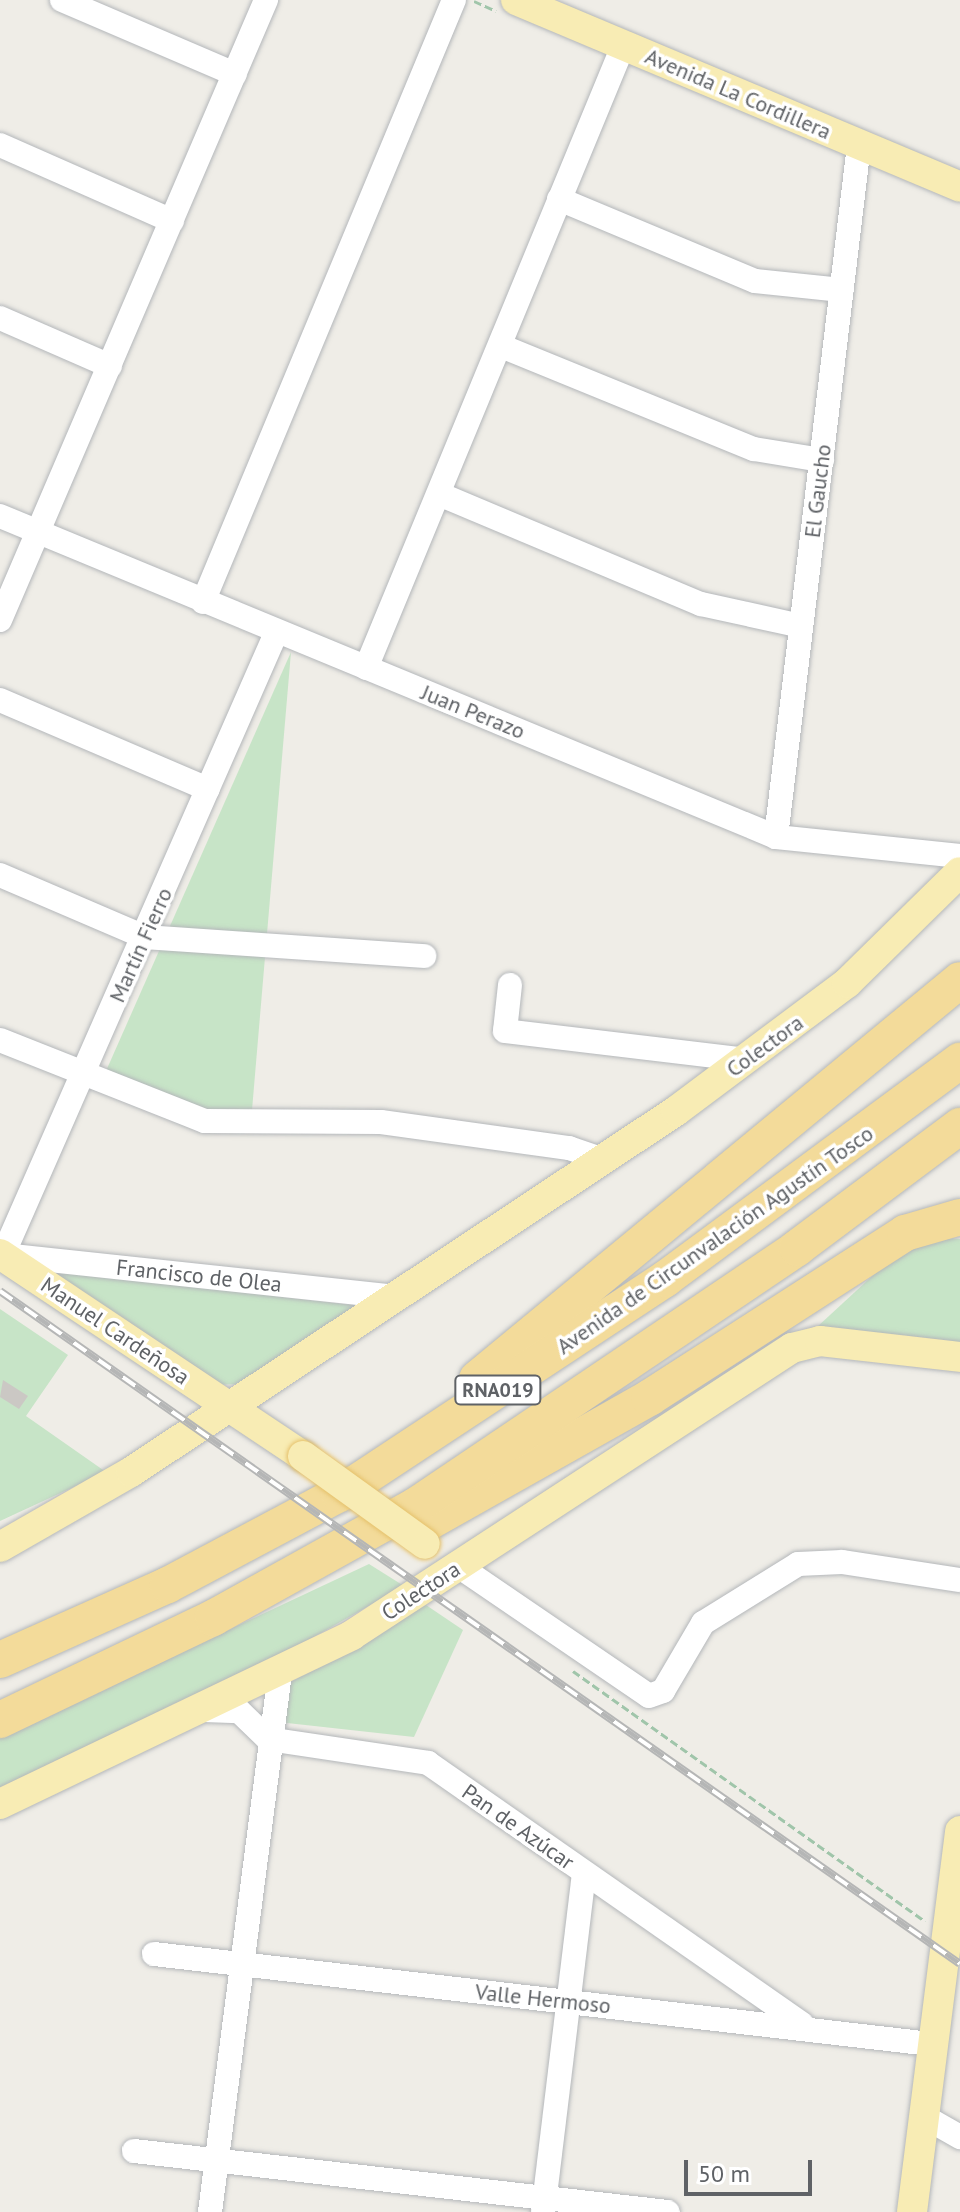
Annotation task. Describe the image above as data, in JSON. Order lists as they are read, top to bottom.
{
  "streets": {
    "highway": ["Avenida de Circunvalación Agustín Tosco", "RNA019"],
    "main road": ["Avenida La Cordillera", "Colectora", "Manuel Cardeñosa"],
    "street": [
      "El Gaucho",
      "Juan Perazo",
      "Martín Fierro",
      "Francisco de Olea",
      "Pan de Azúcar",
      "Valle Hermoso"
    ]
  },
  "crossings": [
    ["Avenida La Cordillera", "El Gaucho"],
    ["El Gaucho", "Juan Perazo"],
    ["Juan Perazo", "Martín Fierro"],
    ["Martín Fierro", "Francisco de Olea"],
    ["Martín Fierro", "Manuel Cardeñosa"],
    ["Colectora", "Francisco de Olea"],
    ["Colectora", "Manuel Cardeñosa"],
    ["Francisco de Olea", "Manuel Cardeñosa"],
    ["Pan de Azúcar", "Valle Hermoso"]
  ],
  "scale_bar": "50 m"
}
